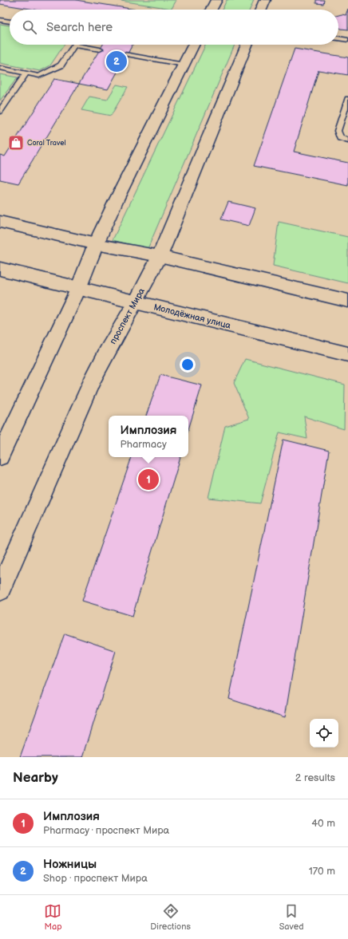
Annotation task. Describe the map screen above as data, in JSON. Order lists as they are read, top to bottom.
{
  "streets": {
    "main road": ["проспект Мира", "Молодёжная улица"]
  },
  "crossings": [
    ["проспект Мира", "Молодёжная улица"]
  ],
  "places": {
    "shop": ["Coral Travel"]
  },
  "page": {
    "search": "Search here",
    "pins": ["2", "1"],
    "popup": ["Имплозия", "Pharmacy"],
    "heading": ["Nearby", "2 results"],
    "list": [
      {
        "mark": "1",
        "name": "Имплозия",
        "note": "Pharmacy · проспект Мира",
        "value": "40 m"
      },
      {
        "mark": "2",
        "name": "Ножницы",
        "note": "Shop · проспект Мира",
        "value": "170 m"
      }
    ],
    "nav": ["Map", "Directions", "Saved"]
  }
}
